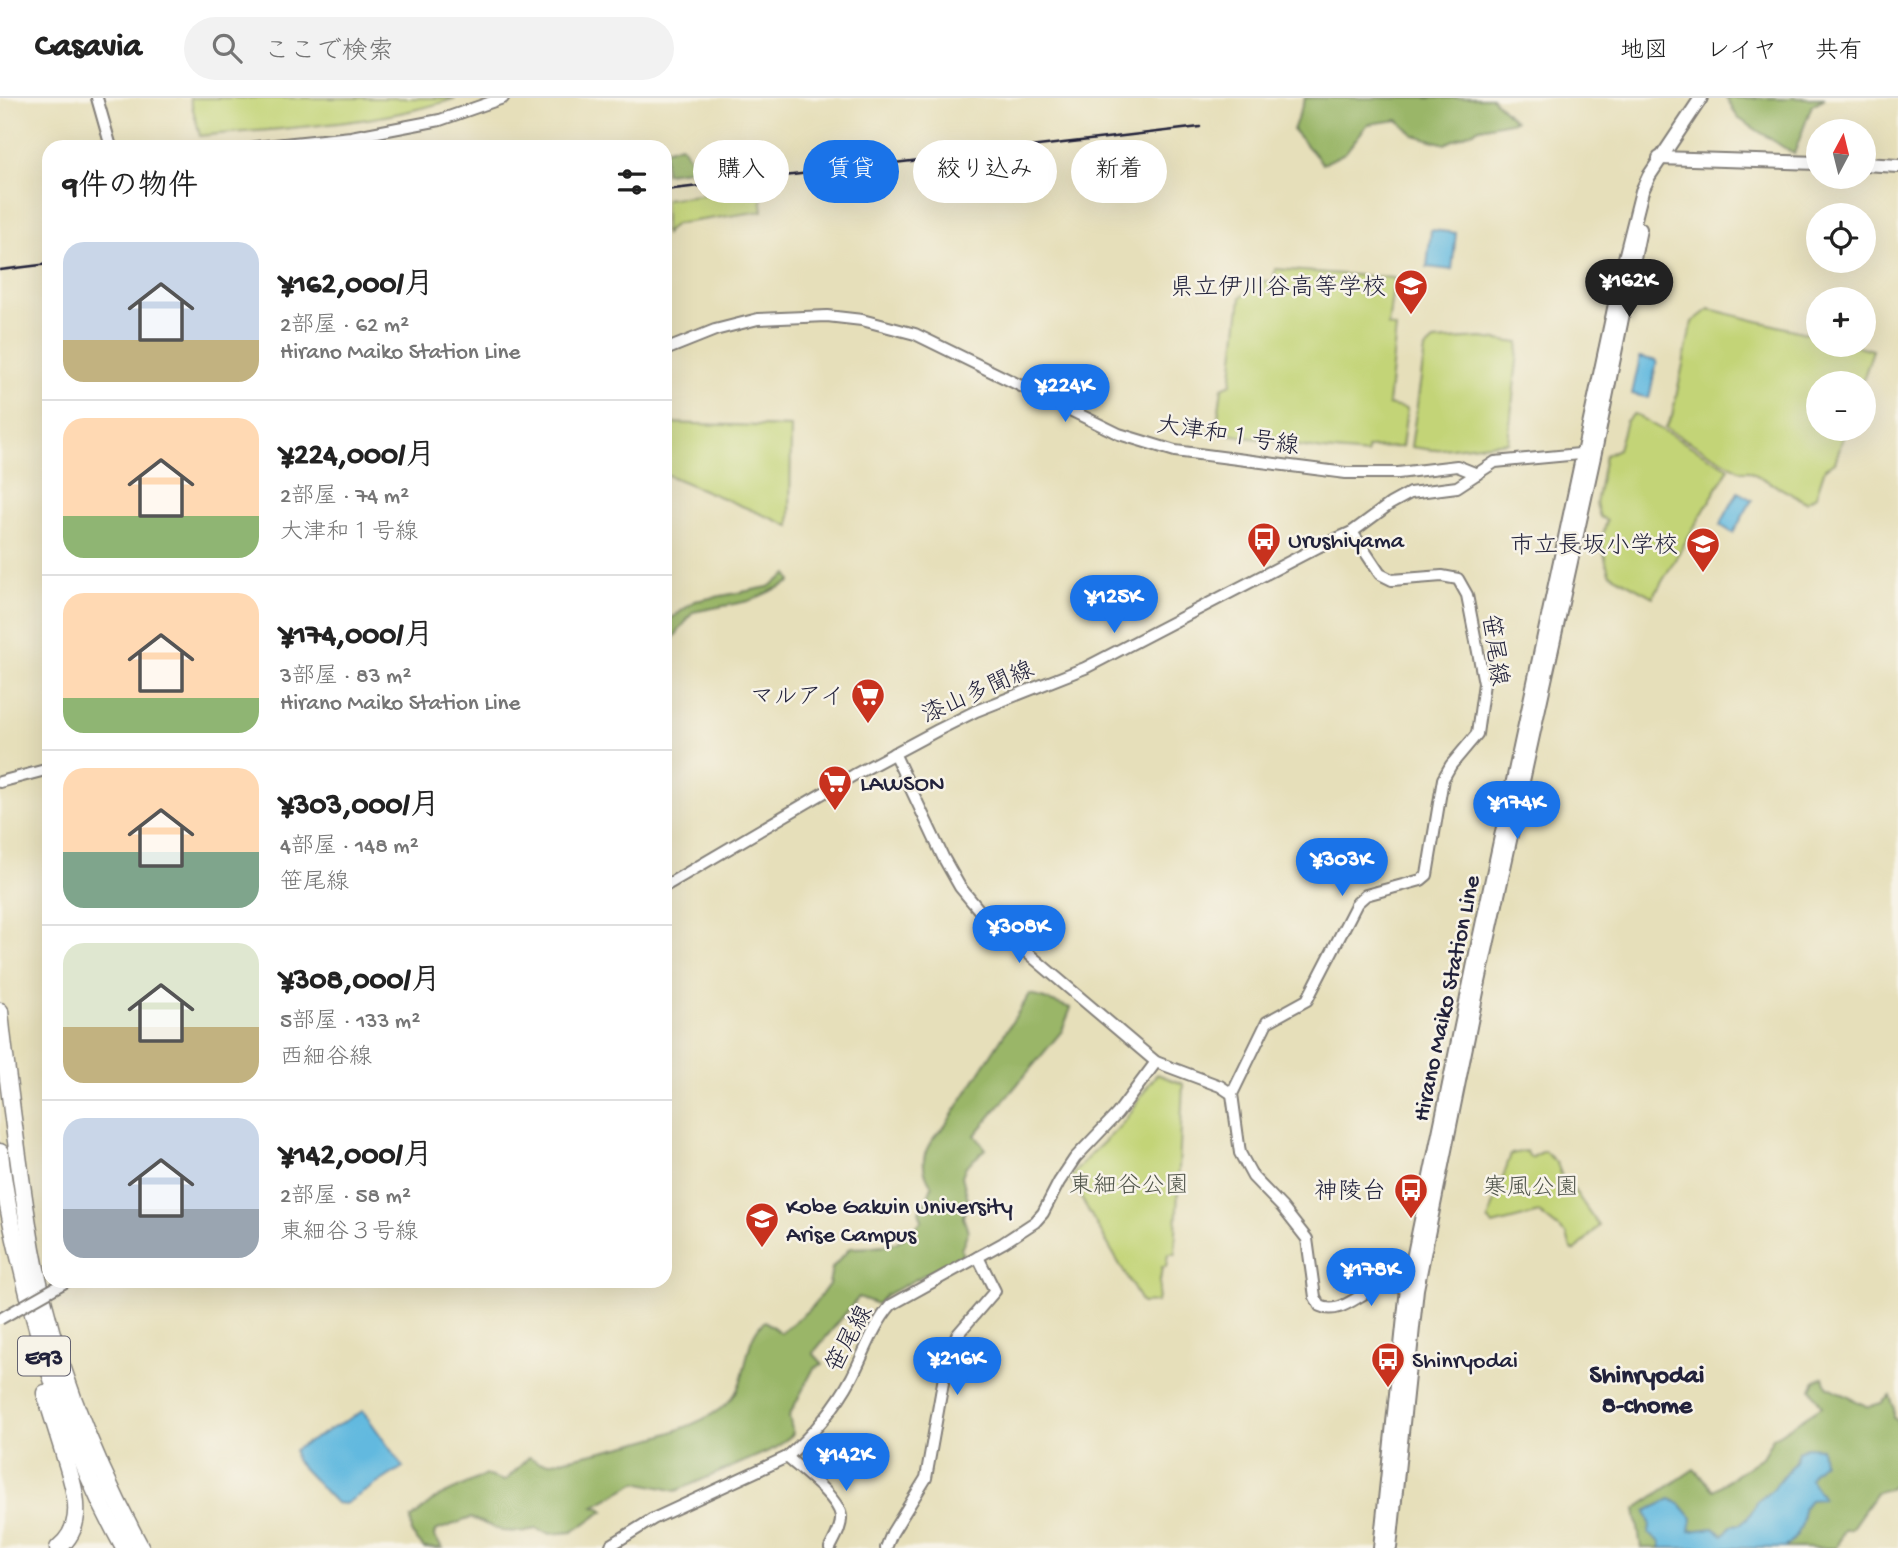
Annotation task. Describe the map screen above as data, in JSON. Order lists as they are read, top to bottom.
{
  "streets": {
    "highway": ["E93"],
    "main road": ["Hirano Maiko Station Line"],
    "street": ["大津和１号線", "笹尾線", "漆山多聞線"]
  },
  "crossings": [
    ["大津和１号線", "漆山多聞線"],
    ["笹尾線", "漆山多聞線"],
    ["漆山多聞線", "Hirano Maiko Station Line"]
  ],
  "districts": ["Shinryodai 8-chome"],
  "parks": ["東細谷公園", "寒風公園"],
  "places": {
    "school or university": ["県立伊川谷高等学校", "市立長坂小学校", "Kobe Gakuin University Arise Campus"],
    "bus stop": ["Urushiyama", "神陵台", "Shinryodai"],
    "supermarket": ["マルアイ", "LAWSON"]
  },
  "north": "top",
  "page": {
    "header": "Casavia",
    "search": "ここで検索",
    "nav": ["地図", "レイヤ", "共有"],
    "map_buttons": ["+", "−"],
    "chip": [
      "購入",
      "賃貸",
      "絞り込み",
      "新着"
    ],
    "heading": "9件の物件",
    "list": [
      {
        "name": "¥162,000/月",
        "note": "2部屋 · 62 m² · Hirano Maiko Station Line"
      },
      {
        "name": "¥224,000/月",
        "note": "2部屋 · 74 m² · 大津和１号線"
      },
      {
        "name": "¥174,000/月",
        "note": "3部屋 · 83 m² · Hirano Maiko Station Line"
      },
      {
        "name": "¥303,000/月",
        "note": "4部屋 · 148 m² · 笹尾線"
      },
      {
        "name": "¥308,000/月",
        "note": "5部屋 · 133 m² · 西細谷線"
      },
      {
        "name": "¥142,000/月",
        "note": "2部屋 · 58 m² · 東細谷３号線"
      }
    ],
    "price": [
      "¥162K",
      "¥224K",
      "¥125K",
      "¥174K",
      "¥303K",
      "¥308K",
      "¥178K",
      "¥216K",
      "¥142K"
    ]
  }
}
